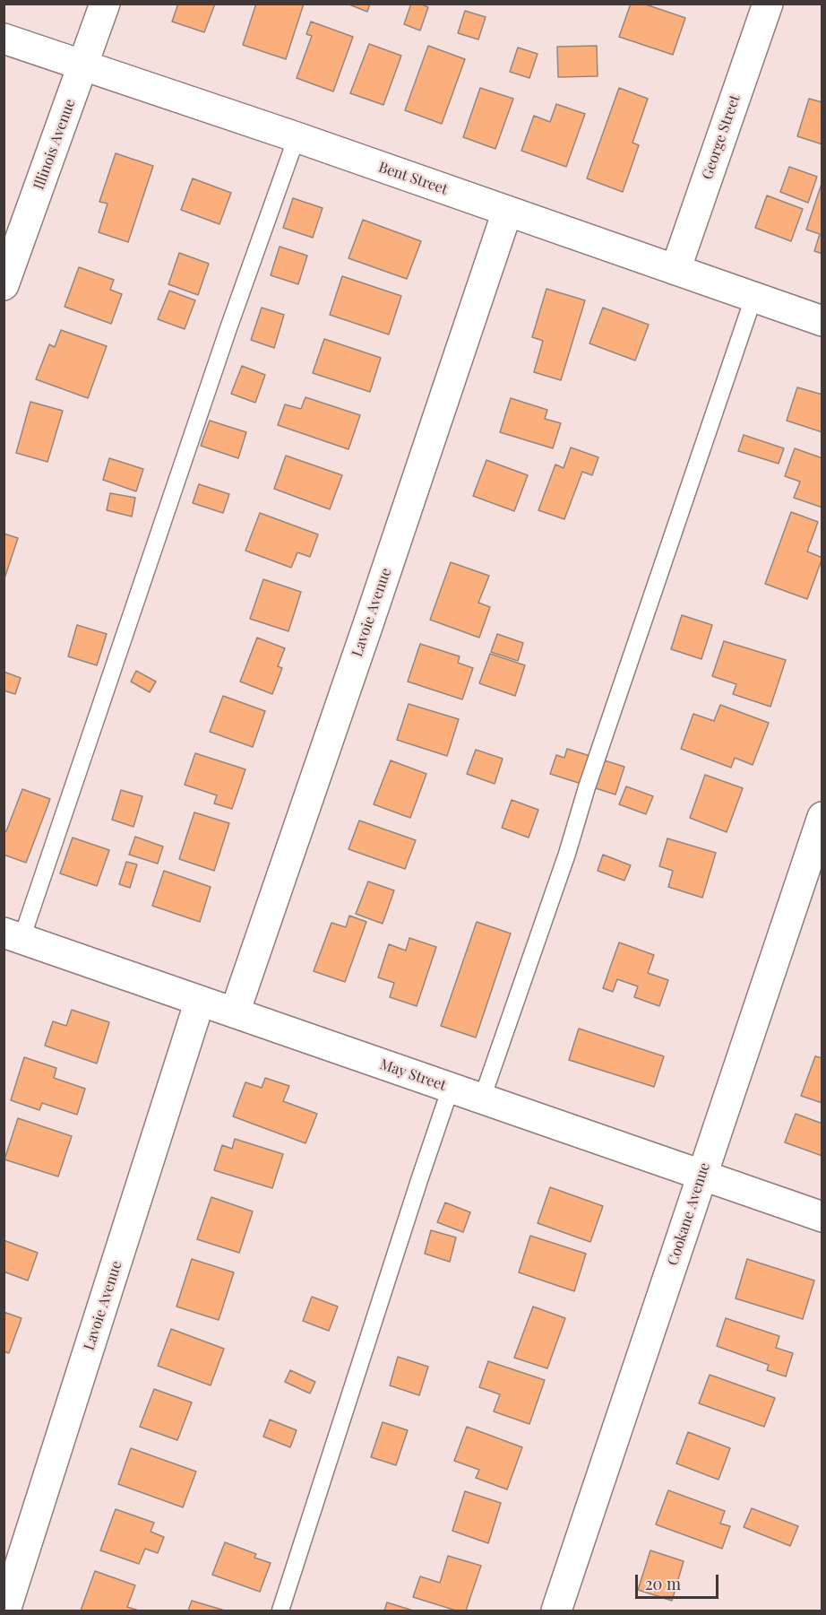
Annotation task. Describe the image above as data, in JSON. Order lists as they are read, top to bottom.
{
  "streets": {
    "street": [
      "George Street",
      "Illinois Avenue",
      "Bent Street",
      "Lavoie Avenue",
      "May Street",
      "Cookane Avenue"
    ]
  },
  "crossings": [
    ["George Street", "Bent Street"],
    ["Illinois Avenue", "Bent Street"],
    ["Bent Street", "Lavoie Avenue"],
    ["Lavoie Avenue", "May Street"],
    ["May Street", "Cookane Avenue"]
  ],
  "scale_bar": "20 m"
}
